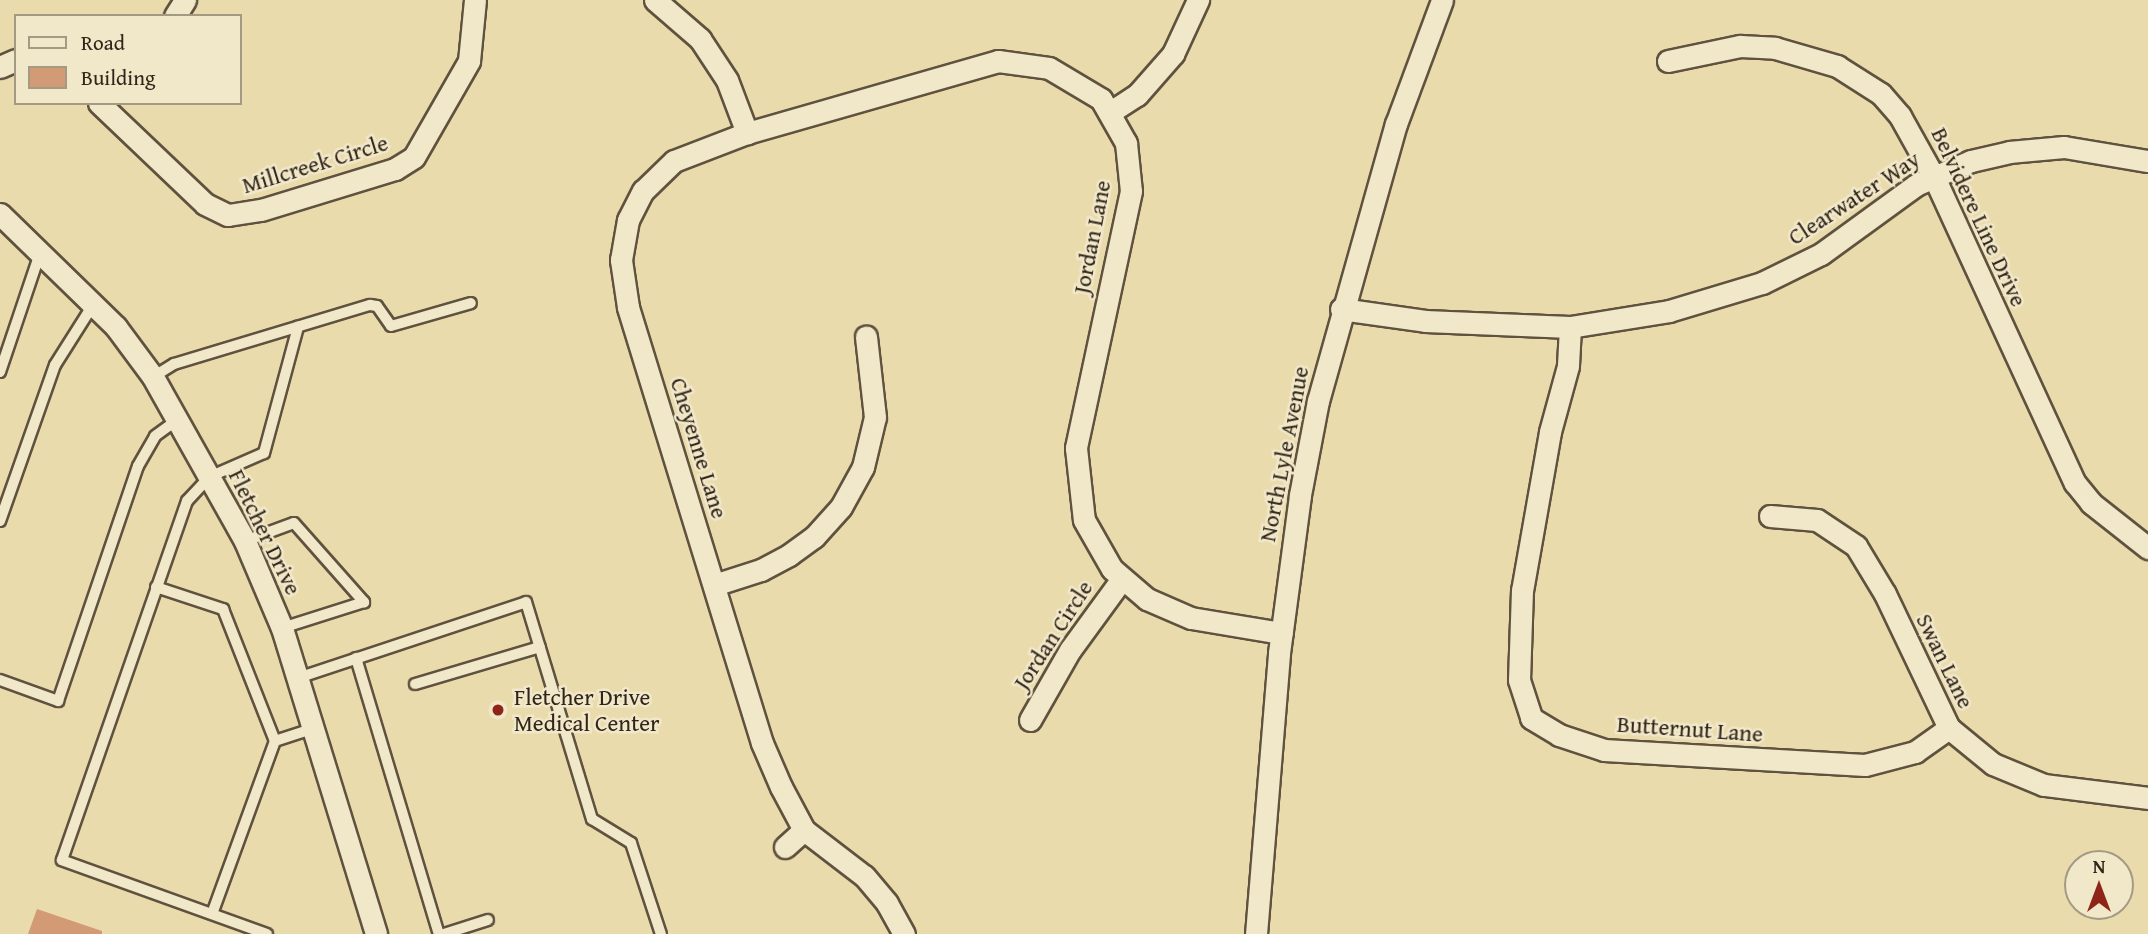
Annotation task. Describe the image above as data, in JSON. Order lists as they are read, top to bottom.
{
  "streets": {
    "street": [
      "Millcreek Circle",
      "Clearwater Way",
      "Belvidere Line Drive",
      "Jordan Lane",
      "Cheyenne Lane",
      "North Lyle Avenue",
      "Fletcher Drive",
      "Jordan Circle",
      "Swan Lane",
      "Butternut Lane"
    ]
  },
  "crossings": [
    ["Clearwater Way", "Belvidere Line Drive"],
    ["Clearwater Way", "North Lyle Avenue"],
    ["Clearwater Way", "Butternut Lane"],
    ["Jordan Lane", "Cheyenne Lane"],
    ["Jordan Lane", "North Lyle Avenue"],
    ["Jordan Lane", "Jordan Circle"],
    ["Swan Lane", "Butternut Lane"]
  ],
  "places": ["Fletcher Drive Medical Center"],
  "legend": ["Road", "Building"],
  "north": "top"
}
